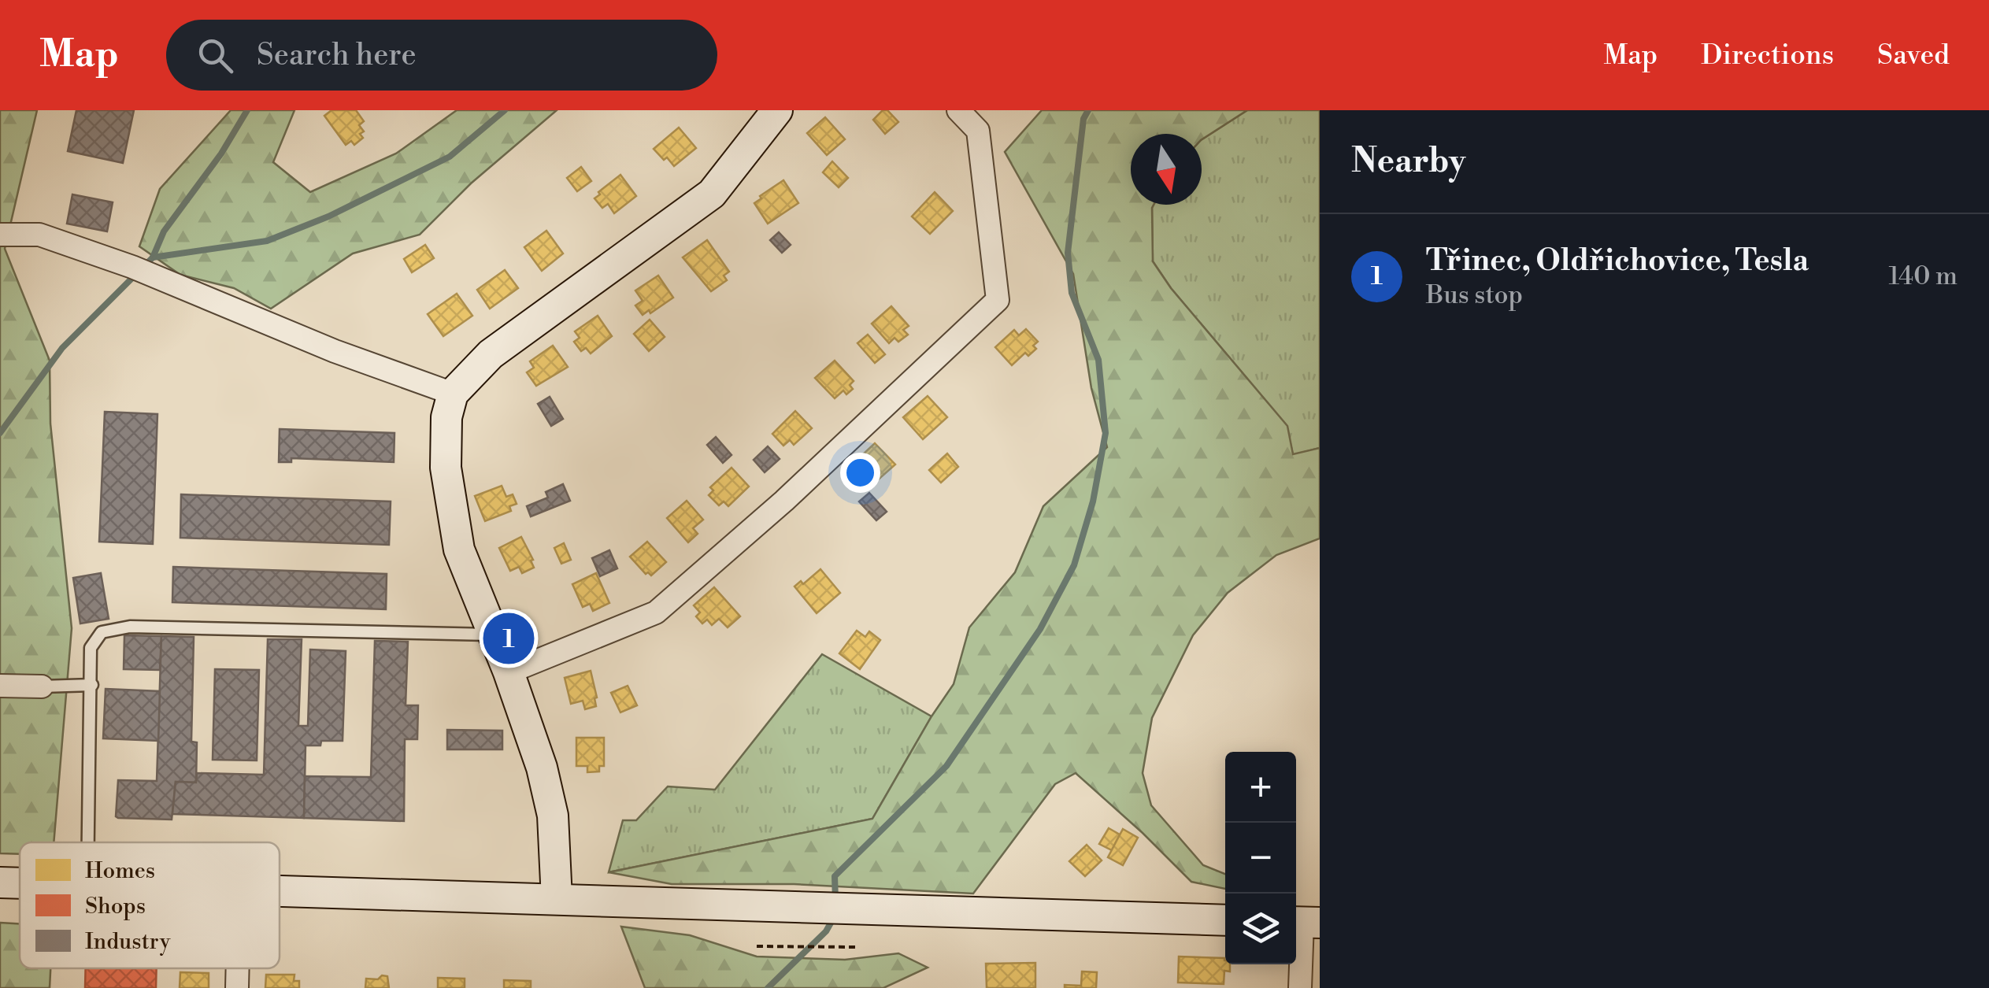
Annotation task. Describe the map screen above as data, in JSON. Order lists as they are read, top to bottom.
{
  "legend": ["Homes", "Shops", "Industry"],
  "north": "bottom",
  "page": {
    "header": "Map",
    "search": "Search here",
    "nav": ["Map", "Directions", "Saved"],
    "heading": "Nearby",
    "list": [
      {
        "mark": "1",
        "name": "Třinec, Oldřichovice, Tesla",
        "note": "Bus stop",
        "value": "140 m"
      }
    ],
    "pins": "1",
    "map_buttons": ["+", "−"]
  }
}
